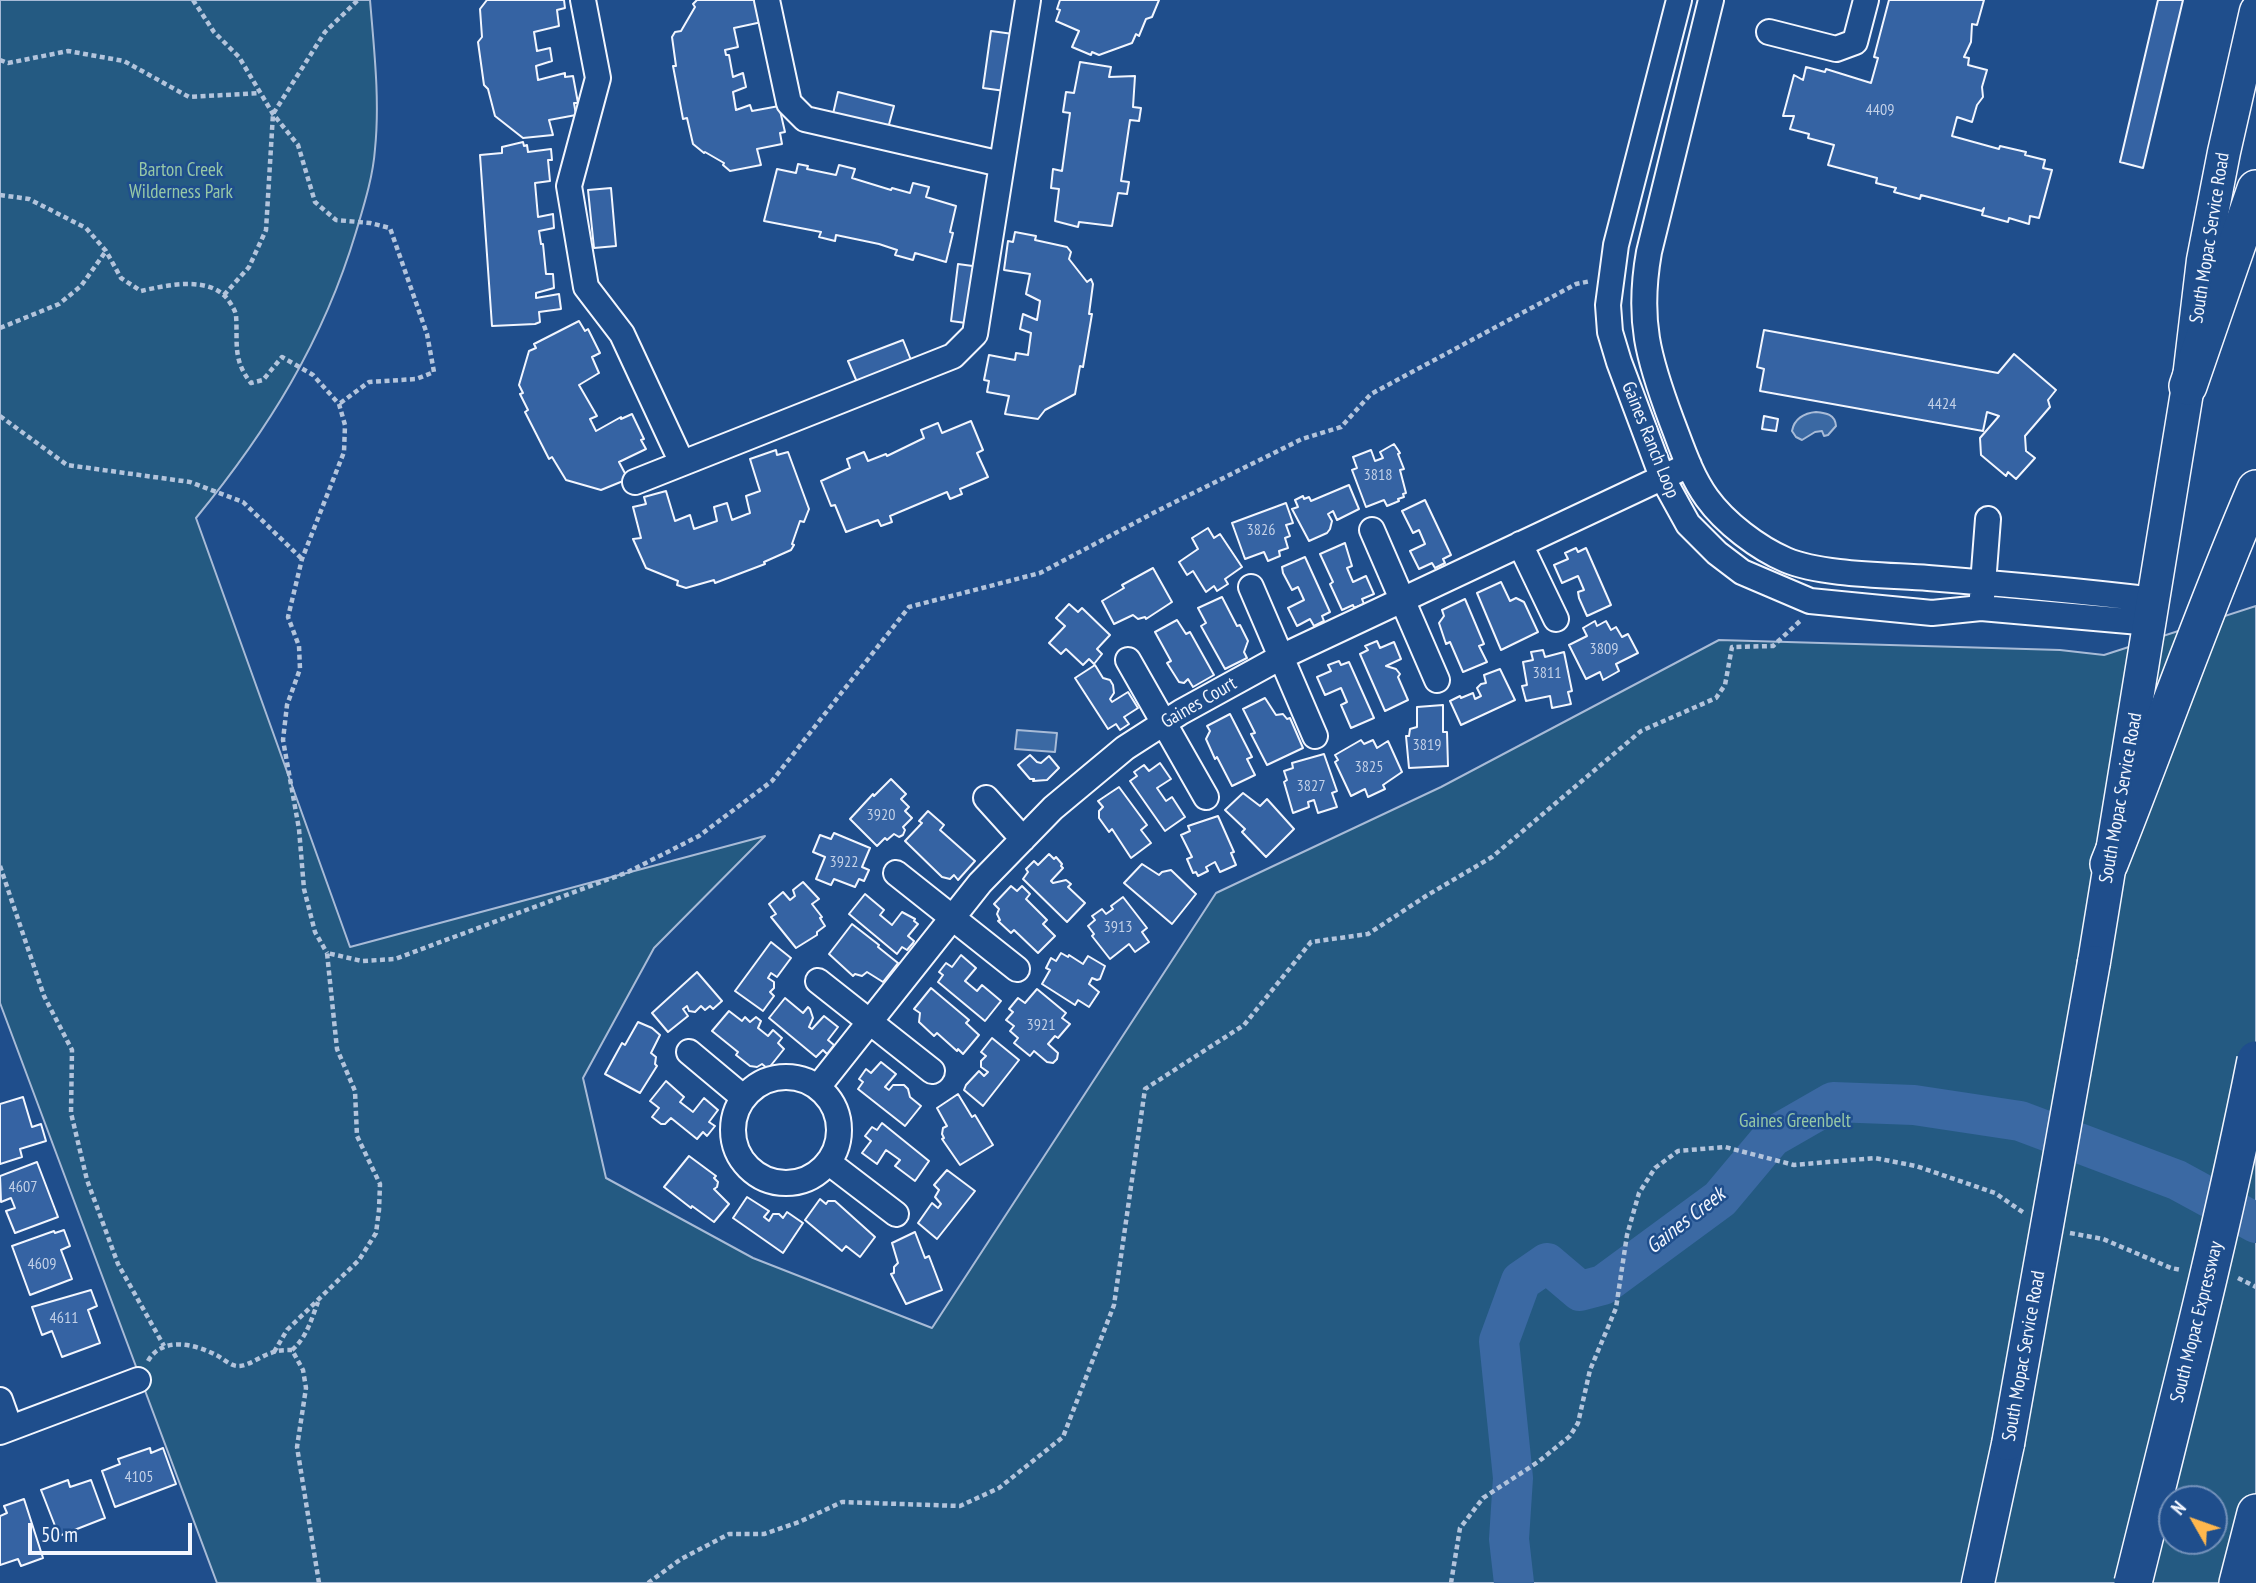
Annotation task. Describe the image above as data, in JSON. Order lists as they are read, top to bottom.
{
  "streets": {
    "highway": ["South Mopac Expressway"],
    "main road": ["South Mopac Service Road"],
    "street": ["Gaines Ranch Loop", "Gaines Court"]
  },
  "crossings": [
    ["South Mopac Service Road", "Gaines Ranch Loop"],
    ["Gaines Ranch Loop", "Gaines Court"]
  ],
  "water": ["Gaines Creek"],
  "parks": ["Barton Creek Wilderness Park", "Gaines Greenbelt"],
  "house_numbers": [
    "4409",
    "4424",
    "3818",
    "3826",
    "3809",
    "3811",
    "3819",
    "3825",
    "3827",
    "3920",
    "3922",
    "3913",
    "3921",
    "4607",
    "4609",
    "4611",
    "4105"
  ],
  "scale_bar": "50 m",
  "north": "top left"
}
